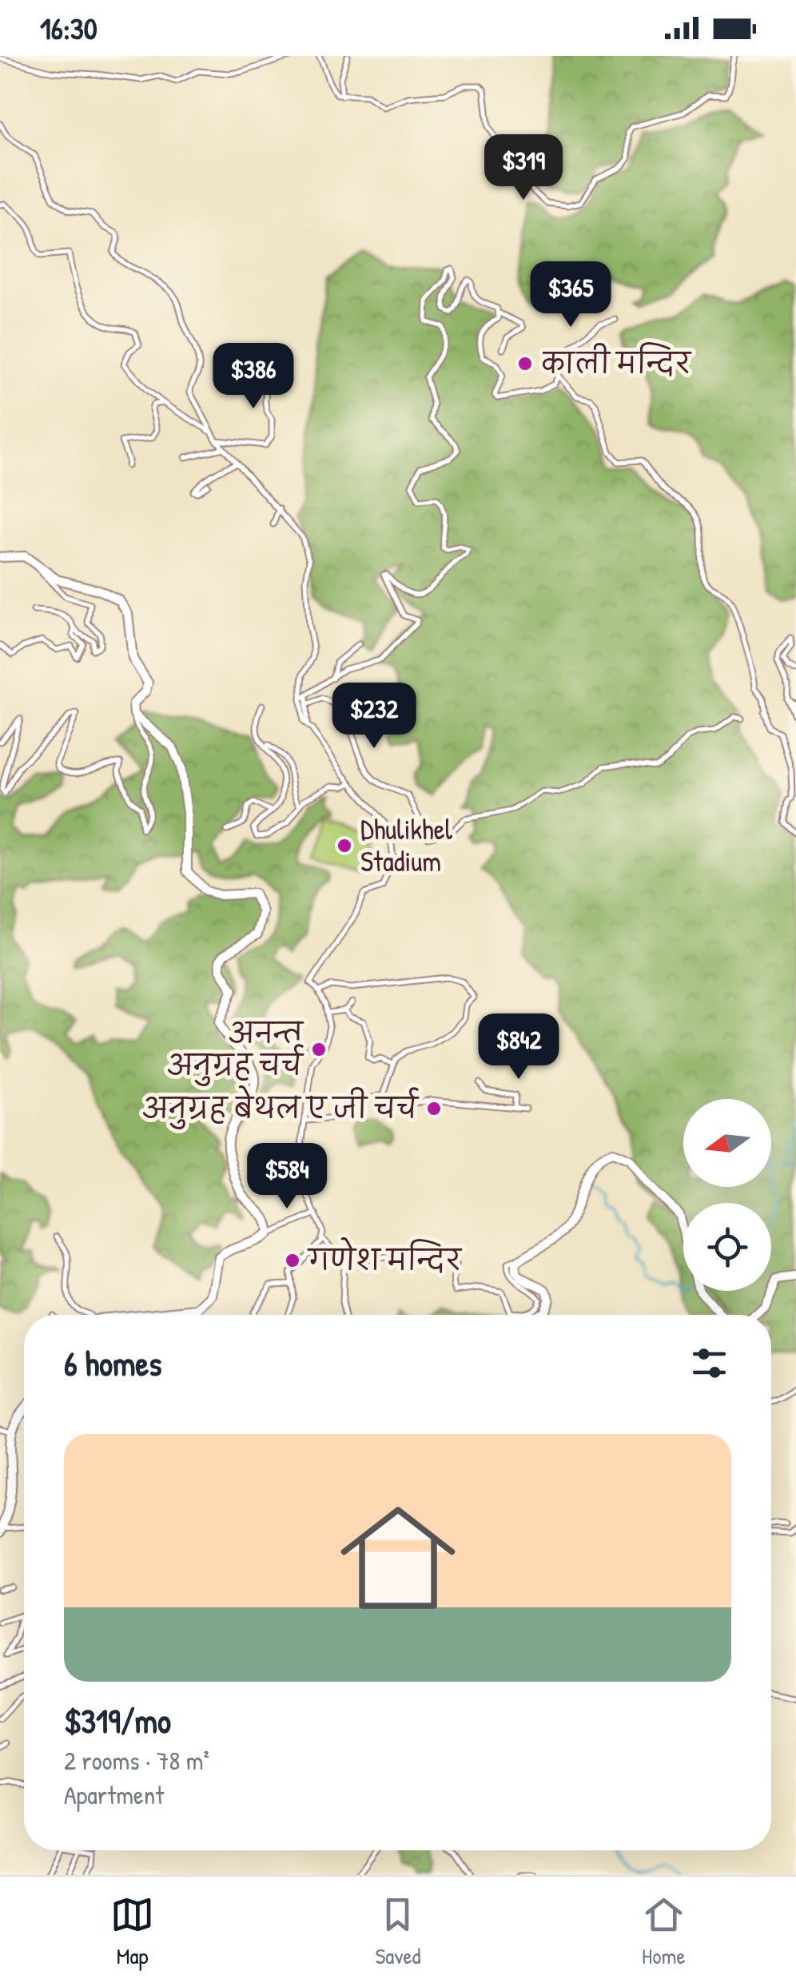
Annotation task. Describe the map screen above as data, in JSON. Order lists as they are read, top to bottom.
{
  "places": [
    "काली मन्दिर",
    "Dhulikhel Stadium",
    "अनन्त अनुग्रह चर्च",
    "अनुग्रह बेथल ए जी चर्च",
    "गणेश मन्दिर"
  ],
  "north": "left",
  "page": {
    "status": "16:30",
    "price": [
      "$319",
      "$365",
      "$386",
      "$232",
      "$842",
      "$584"
    ],
    "heading": "6 homes",
    "list": [
      {
        "name": "$319/mo",
        "note": "2 rooms · 78 m² · Apartment"
      }
    ],
    "tabs": ["Map", "Saved", "Home"]
  }
}
